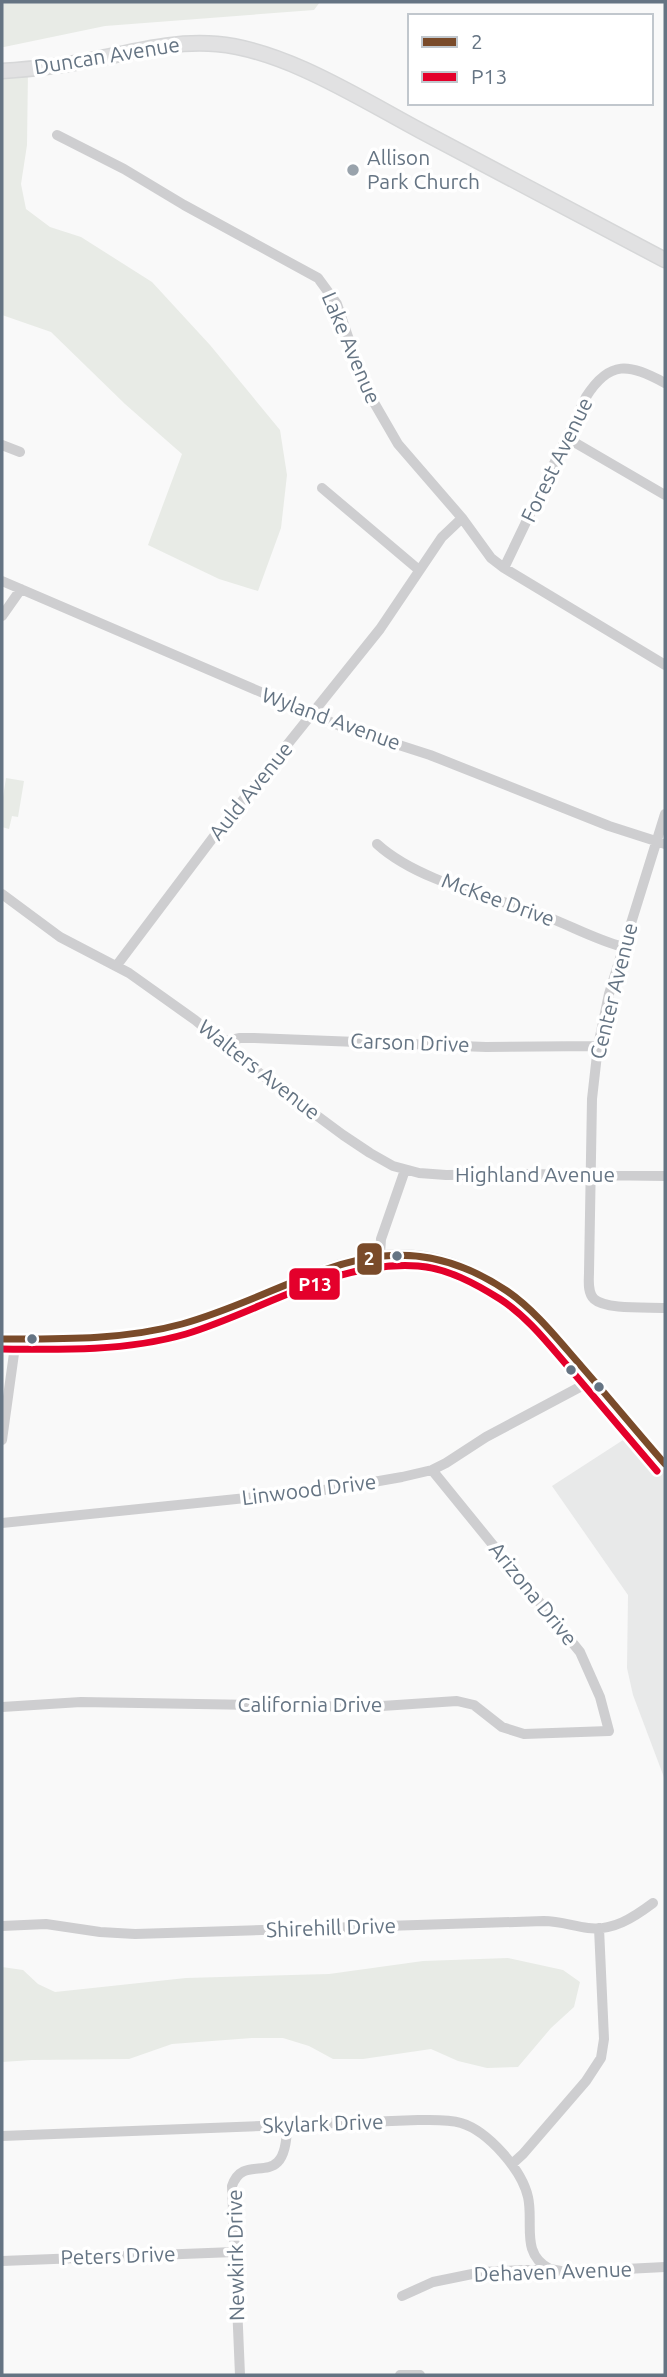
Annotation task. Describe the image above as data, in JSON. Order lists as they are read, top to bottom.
{
  "streets": {
    "main road": ["Duncan Avenue"],
    "street": [
      "Lake Avenue",
      "Forest Avenue",
      "Wyland Avenue",
      "Auld Avenue",
      "McKee Drive",
      "Center Avenue",
      "Carson Drive",
      "Walters Avenue",
      "Highland Avenue",
      "Linwood Drive",
      "Arizona Drive",
      "California Drive",
      "Shirehill Drive",
      "Skylark Drive",
      "Newkirk Drive",
      "Peters Drive",
      "Dehaven Avenue"
    ]
  },
  "crossings": [
    ["Lake Avenue", "Forest Avenue"],
    ["Lake Avenue", "Auld Avenue"],
    ["Wyland Avenue", "Auld Avenue"],
    ["Wyland Avenue", "Center Avenue"],
    ["Auld Avenue", "Walters Avenue"],
    ["McKee Drive", "Center Avenue"],
    ["Center Avenue", "Carson Drive"],
    ["Center Avenue", "Highland Avenue"],
    ["Carson Drive", "Walters Avenue"],
    ["Walters Avenue", "Highland Avenue"],
    ["Linwood Drive", "Arizona Drive"],
    ["Arizona Drive", "California Drive"],
    ["Skylark Drive", "Newkirk Drive"],
    ["Skylark Drive", "Dehaven Avenue"],
    ["Newkirk Drive", "Peters Drive"]
  ],
  "places": ["Allison Park Church"],
  "lines": ["transit line 2", "transit line P13"],
  "legend": ["2", "P13"]
}
